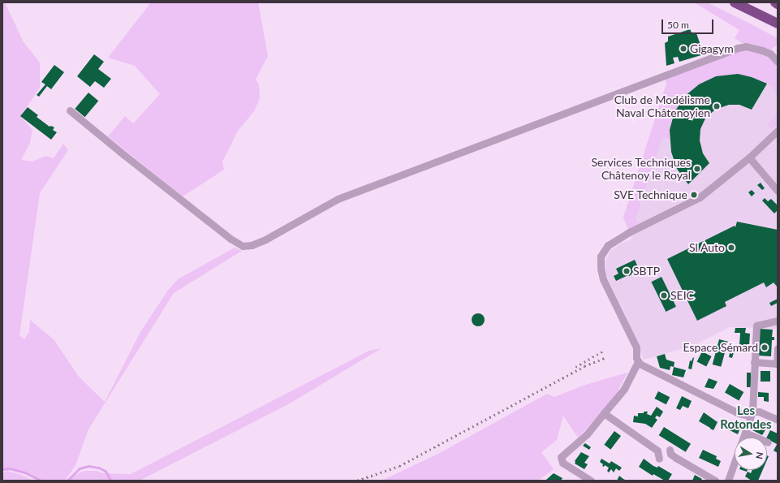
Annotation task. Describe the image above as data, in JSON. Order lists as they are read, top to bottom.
{
  "districts": ["Les Rotondes"],
  "places": [
    "Gigagym",
    "Club de Modélisme Naval Châtenoyien",
    "Services Techniques Châtenoy le Royal",
    "SVE Technique",
    "Sl Auto",
    "SBTP",
    "SEIC",
    "Espace Sémard"
  ],
  "scale_bar": "50 m",
  "north": "right"
}
